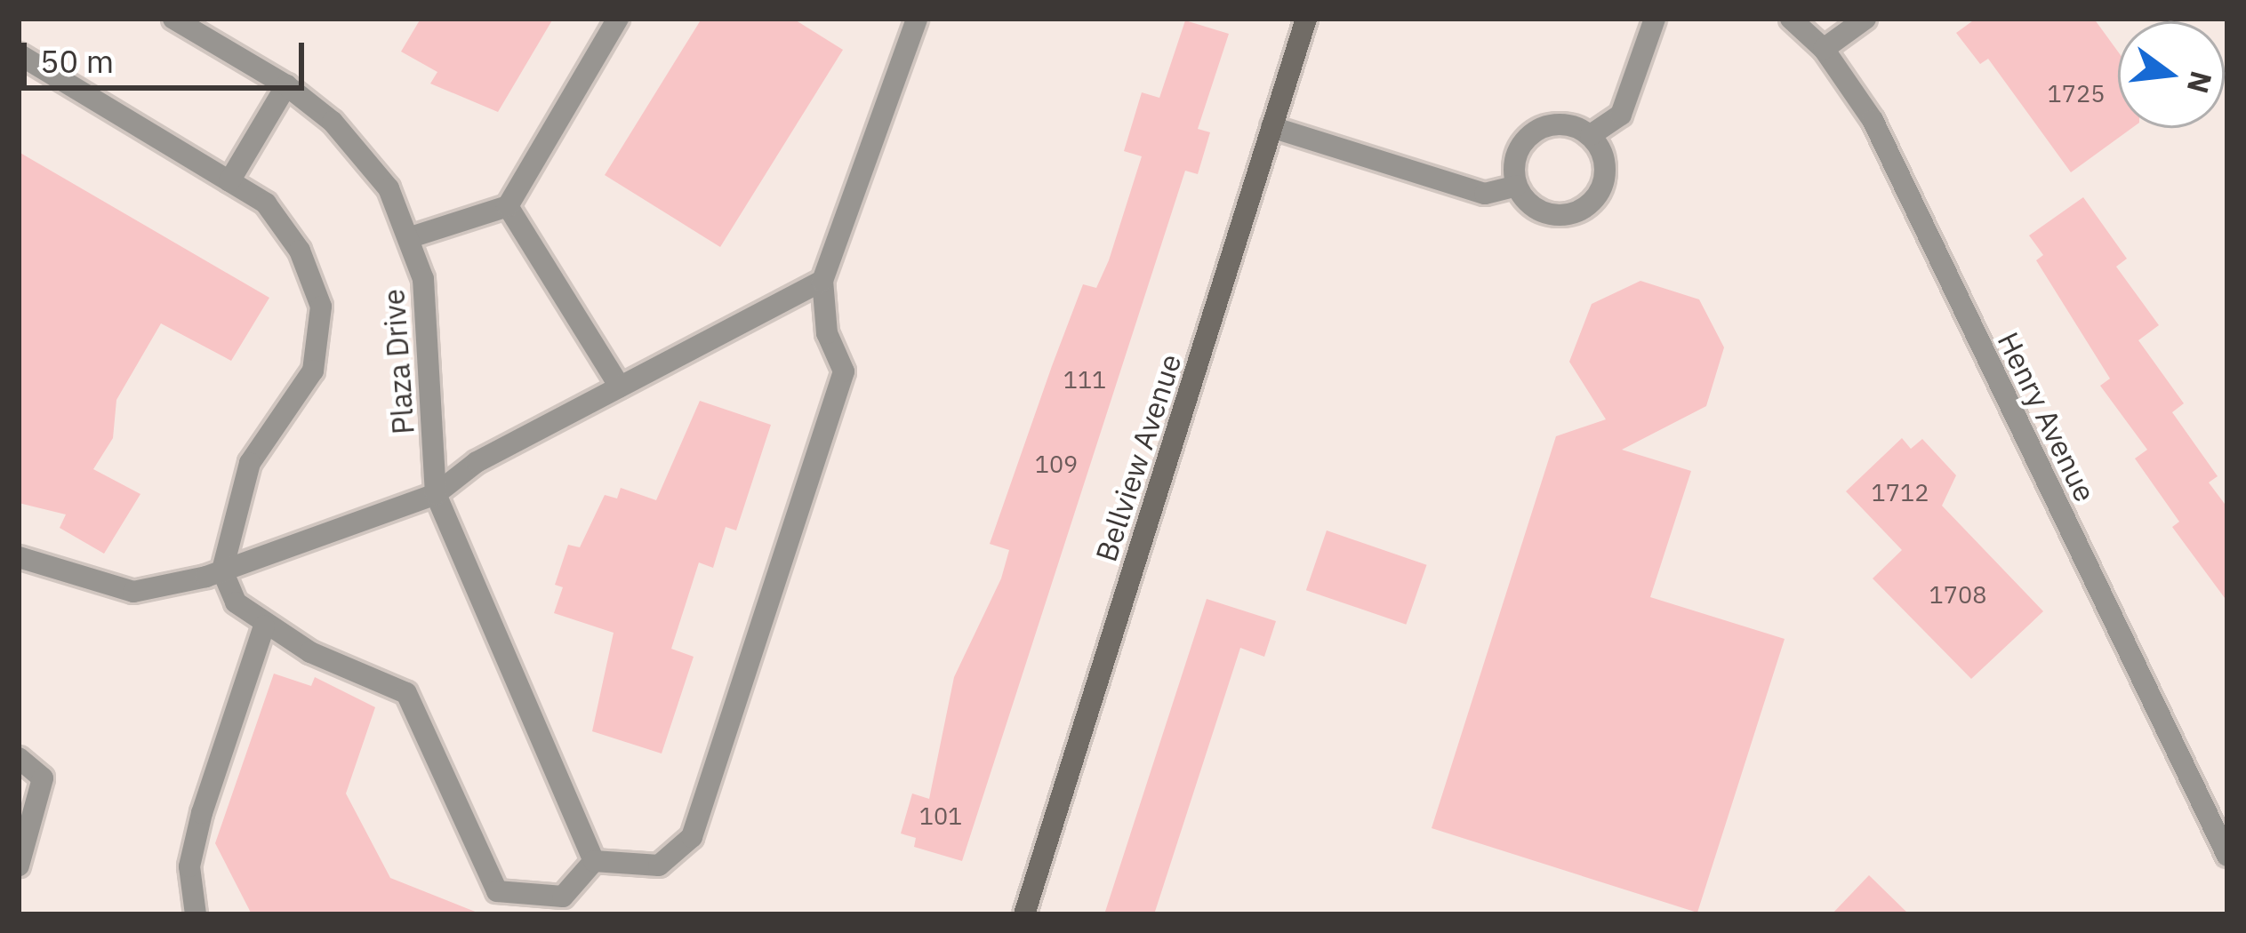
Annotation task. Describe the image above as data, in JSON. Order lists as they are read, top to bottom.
{
  "streets": {
    "street": ["Plaza Drive", "Henry Avenue", "Bellview Avenue"]
  },
  "house_numbers": [
    "1725",
    "111",
    "109",
    "1712",
    "1708",
    "101"
  ],
  "scale_bar": "50 m",
  "north": "right"
}
